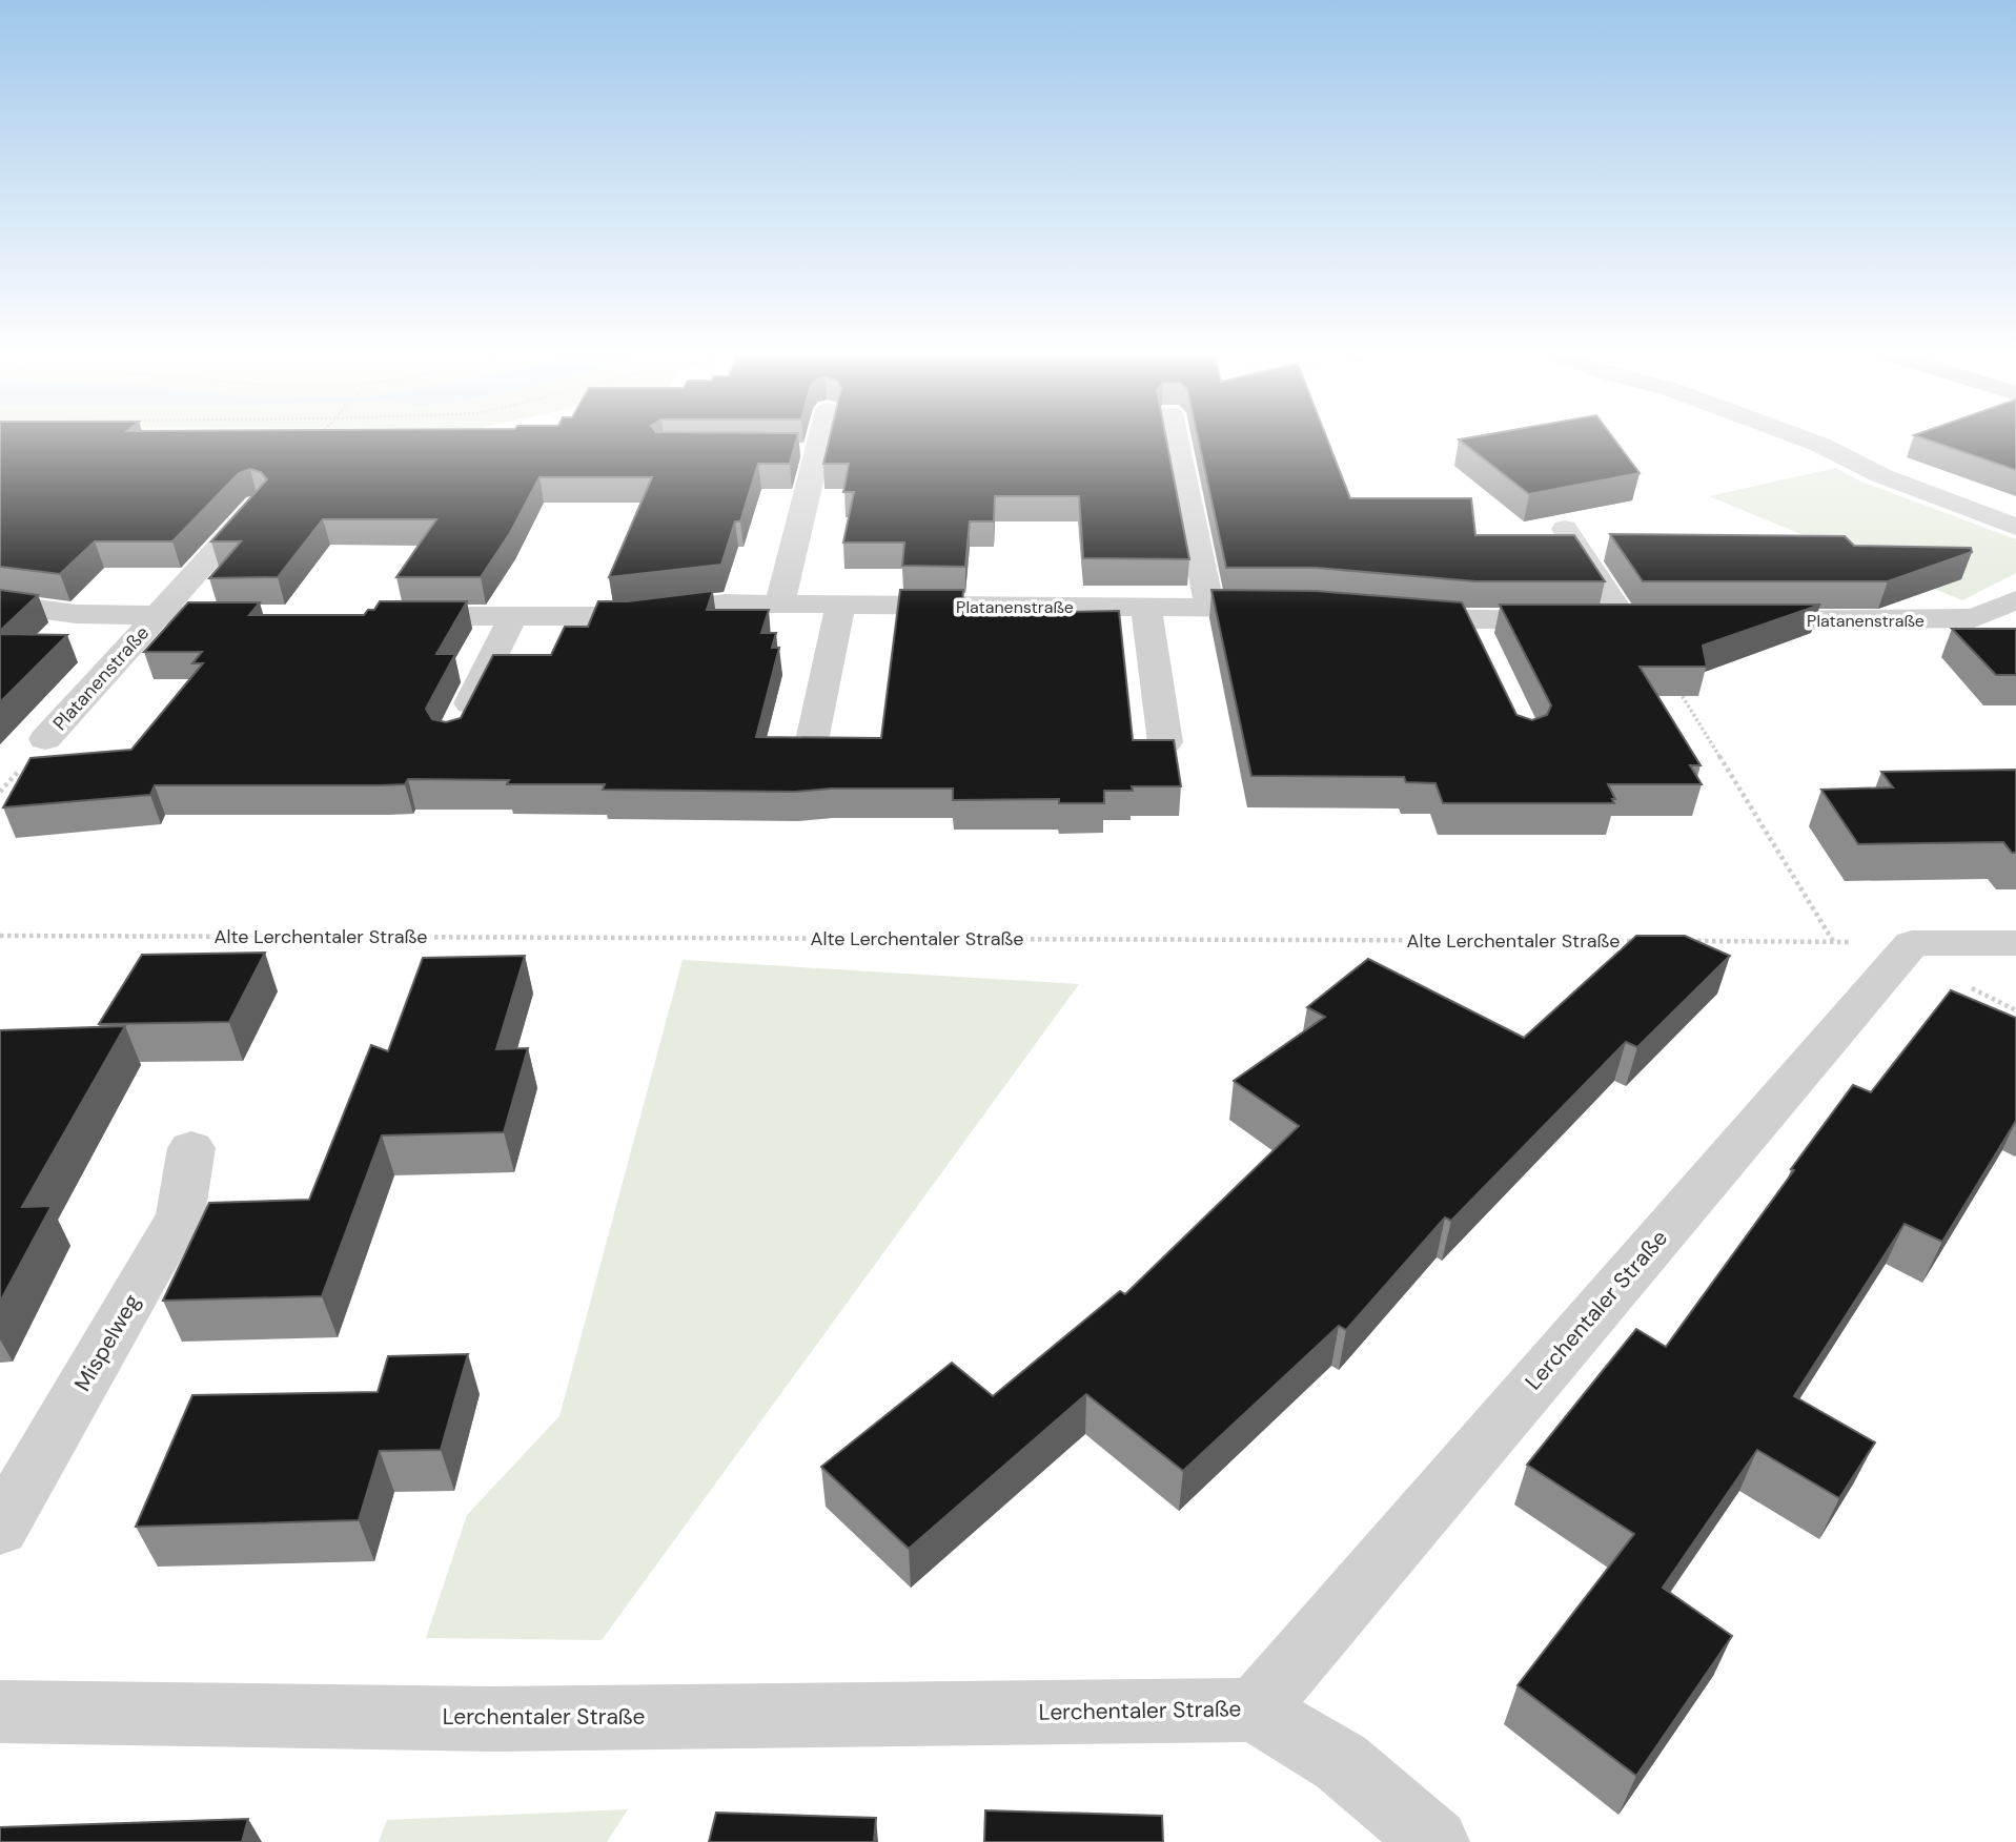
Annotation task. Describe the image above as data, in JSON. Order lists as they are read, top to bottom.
{
  "streets": {
    "street": ["Platanenstraße", "Lerchentaler Straße", "Mispelweg"],
    "path": ["Alte Lerchentaler Straße"]
  }
}
